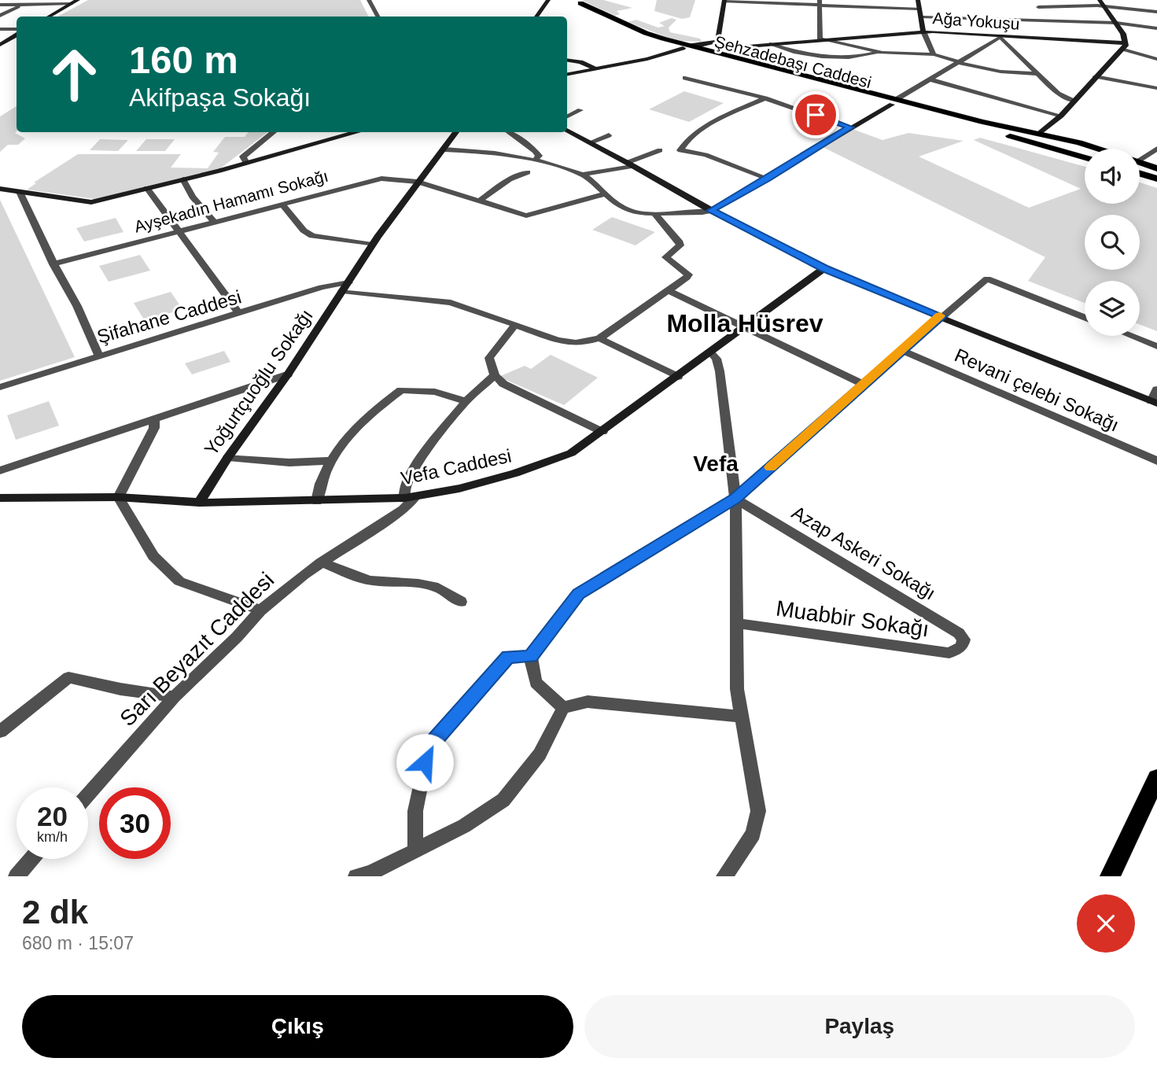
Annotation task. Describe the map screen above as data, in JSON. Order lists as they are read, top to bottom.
{
  "streets": {
    "main road": ["Şehzadebaşı Caddesi"],
    "street": [
      "Ağa Yokuşu",
      "Ayşekadın Hamamı Sokağı",
      "Şifahane Caddesi",
      "Yoğurtçuoğlu Sokağı",
      "Revani çelebi Sokağı",
      "Vefa Caddesi",
      "Azap Askeri Sokağı",
      "Muabbir Sokağı",
      "Sarı Beyazıt Caddesi"
    ]
  },
  "crossings": [
    ["Ayşekadın Hamamı Sokağı", "Yoğurtçuoğlu Sokağı"],
    ["Şifahane Caddesi", "Yoğurtçuoğlu Sokağı"],
    ["Yoğurtçuoğlu Sokağı", "Vefa Caddesi"],
    ["Vefa Caddesi", "Sarı Beyazıt Caddesi"],
    ["Azap Askeri Sokağı", "Muabbir Sokağı"]
  ],
  "districts": ["Molla Hüsrev", "Vefa"],
  "page": {
    "turn": ["160 m", "Akifpaşa Sokağı"],
    "speed": "20 km/h",
    "limit": "30",
    "heading": ["2 dk", "680 m · 15:07"],
    "buttons": ["Çıkış", "Paylaş"]
  }
}
